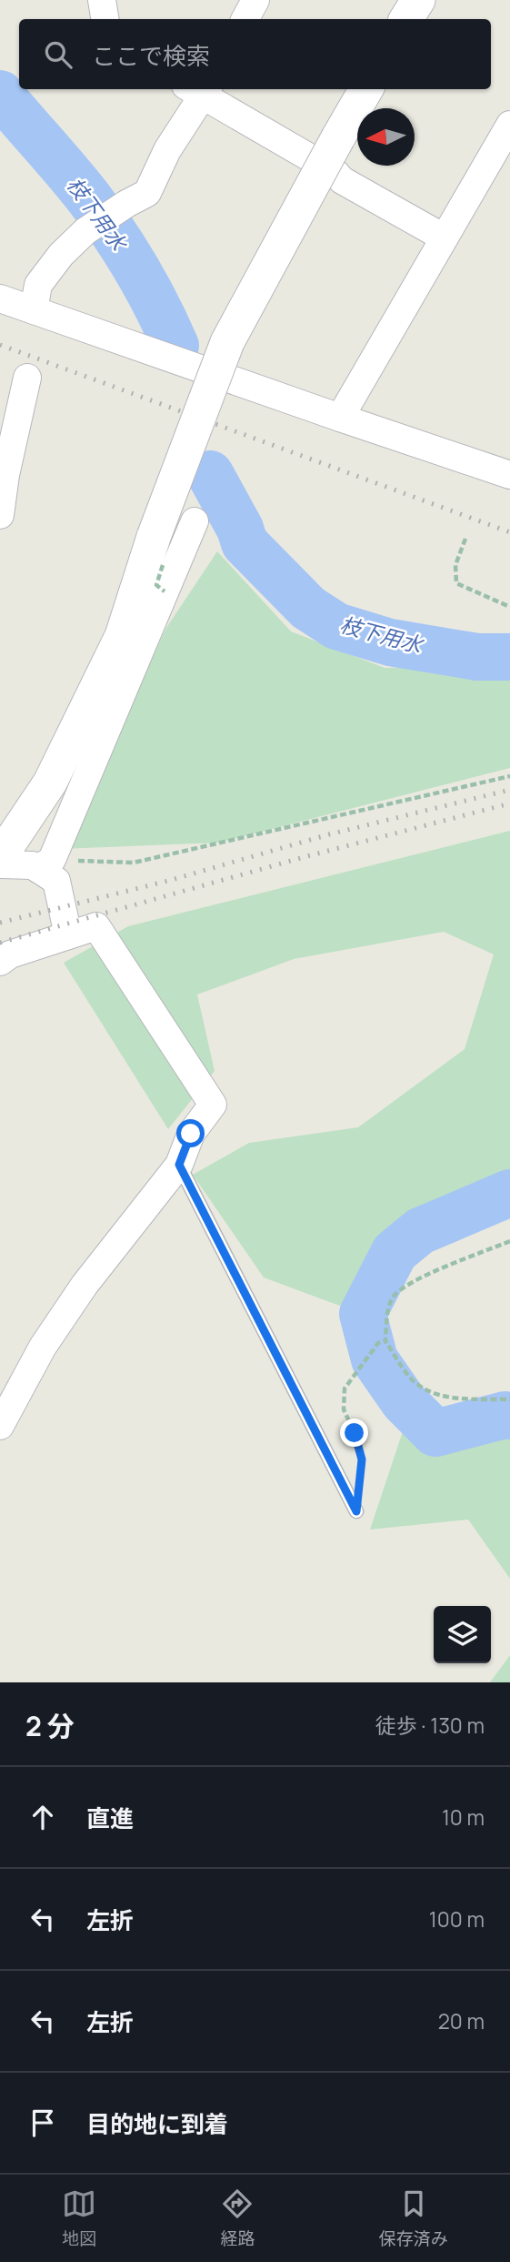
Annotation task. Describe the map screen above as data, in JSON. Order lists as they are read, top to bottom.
{
  "water": ["枝下用水"],
  "north": "left",
  "page": {
    "search": "ここで検索",
    "heading": ["2 分", "徒歩 · 130 m"],
    "list": [
      ["直進", "10 m"],
      ["左折", "100 m"],
      ["左折", "20 m"],
      "目的地に到着"
    ],
    "nav": ["地図", "経路", "保存済み"]
  }
}
